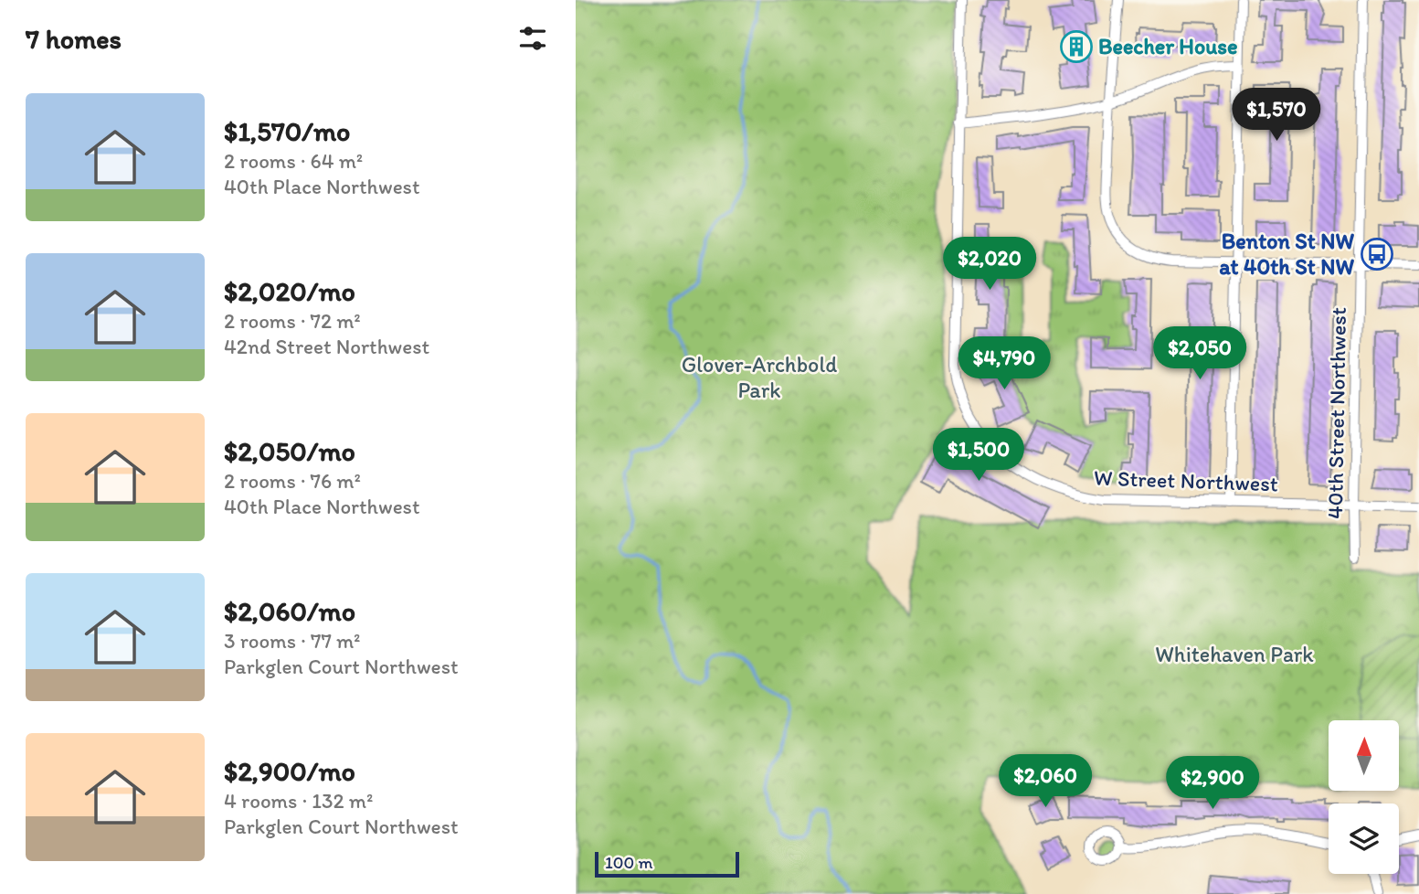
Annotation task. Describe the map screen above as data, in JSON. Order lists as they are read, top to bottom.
{
  "streets": {
    "street": ["40th Street Northwest", "W Street Northwest"]
  },
  "crossings": [
    ["40th Street Northwest", "W Street Northwest"]
  ],
  "parks": ["Glover-Archbold Park", "Whitehaven Park"],
  "places": {
    "building": ["Beecher House"],
    "bus stop": ["Benton St NW at 40th St NW"]
  },
  "scale_bar": "100 m",
  "north": "top",
  "page": {
    "heading": "7 homes",
    "list": [
      {
        "name": "$1,570/mo",
        "note": "2 rooms · 64 m² · 40th Place Northwest"
      },
      {
        "name": "$2,020/mo",
        "note": "2 rooms · 72 m² · 42nd Street Northwest"
      },
      {
        "name": "$2,050/mo",
        "note": "2 rooms · 76 m² · 40th Place Northwest"
      },
      {
        "name": "$2,060/mo",
        "note": "3 rooms · 77 m² · Parkglen Court Northwest"
      },
      {
        "name": "$2,900/mo",
        "note": "4 rooms · 132 m² · Parkglen Court Northwest"
      }
    ],
    "price": [
      "$1,570",
      "$2,020",
      "$2,050",
      "$4,790",
      "$1,500",
      "$2,060",
      "$2,900"
    ],
    "scale": "100 m"
  }
}
